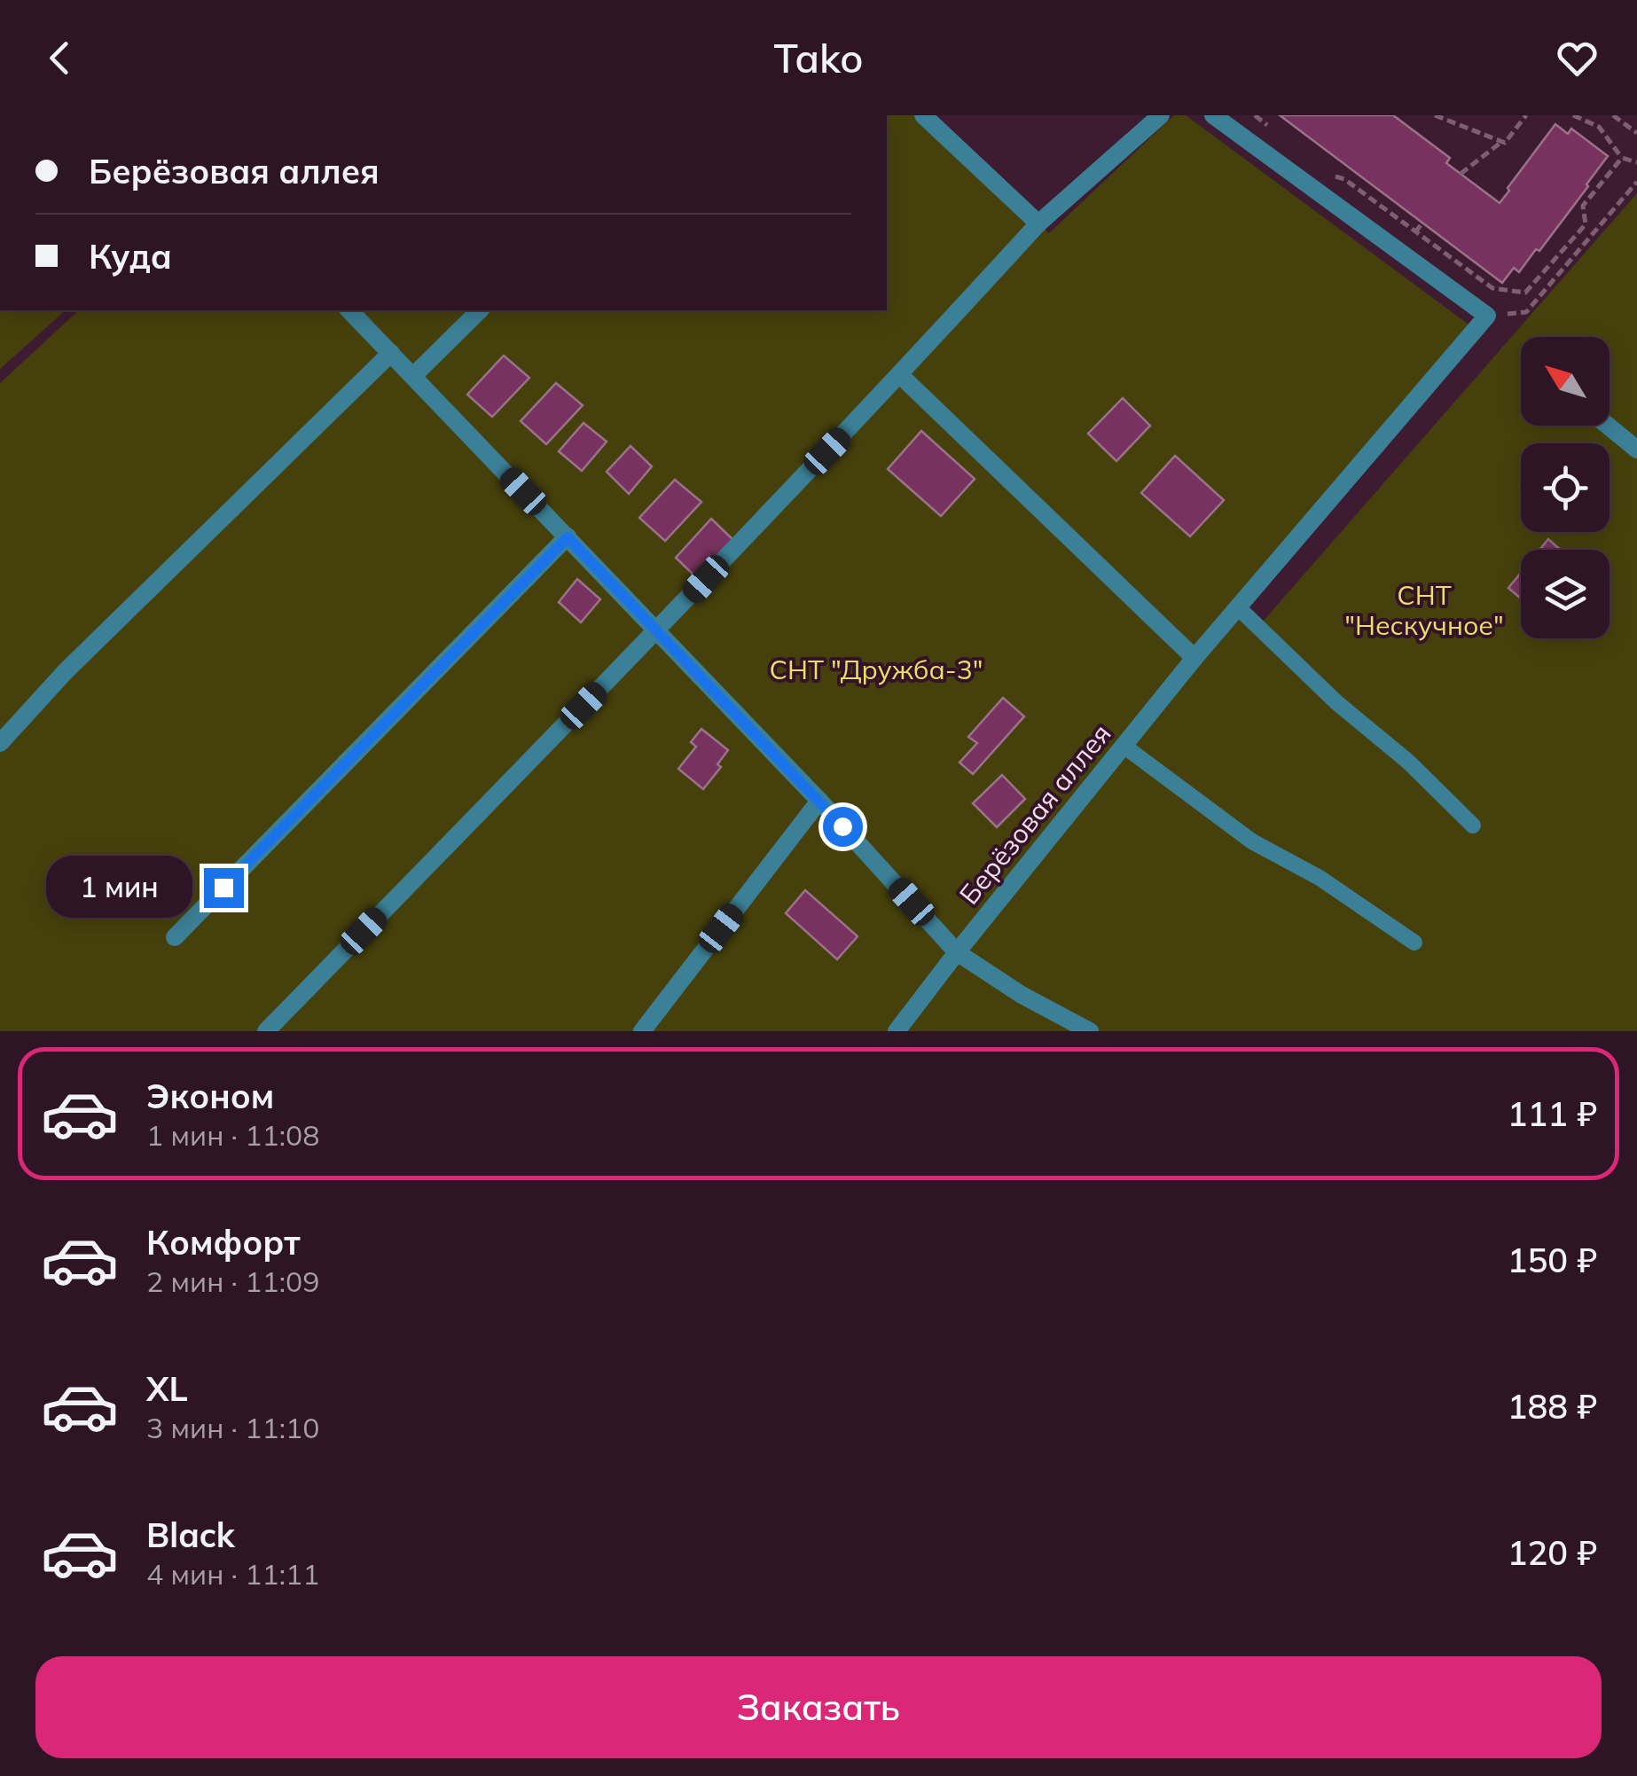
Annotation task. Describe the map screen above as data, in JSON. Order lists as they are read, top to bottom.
{
  "streets": {
    "street": ["Берёзовая аллея"]
  },
  "parks": ["СНТ \"Нескучное\"", "СНТ \"Дружба-3\""],
  "north": "top left",
  "page": {
    "header": "Tako",
    "banner": ["Берёзовая аллея", "Куда"],
    "bubble": "1 мин",
    "list": [
      {
        "name": "Эконом",
        "note": "1 мин · 11:08",
        "value": "111 ₽"
      },
      {
        "name": "Комфорт",
        "note": "2 мин · 11:09",
        "value": "150 ₽"
      },
      {
        "name": "XL",
        "note": "3 мин · 11:10",
        "value": "188 ₽"
      },
      {
        "name": "Black",
        "note": "4 мин · 11:11",
        "value": "120 ₽"
      }
    ],
    "buttons": "Заказать"
  }
}
